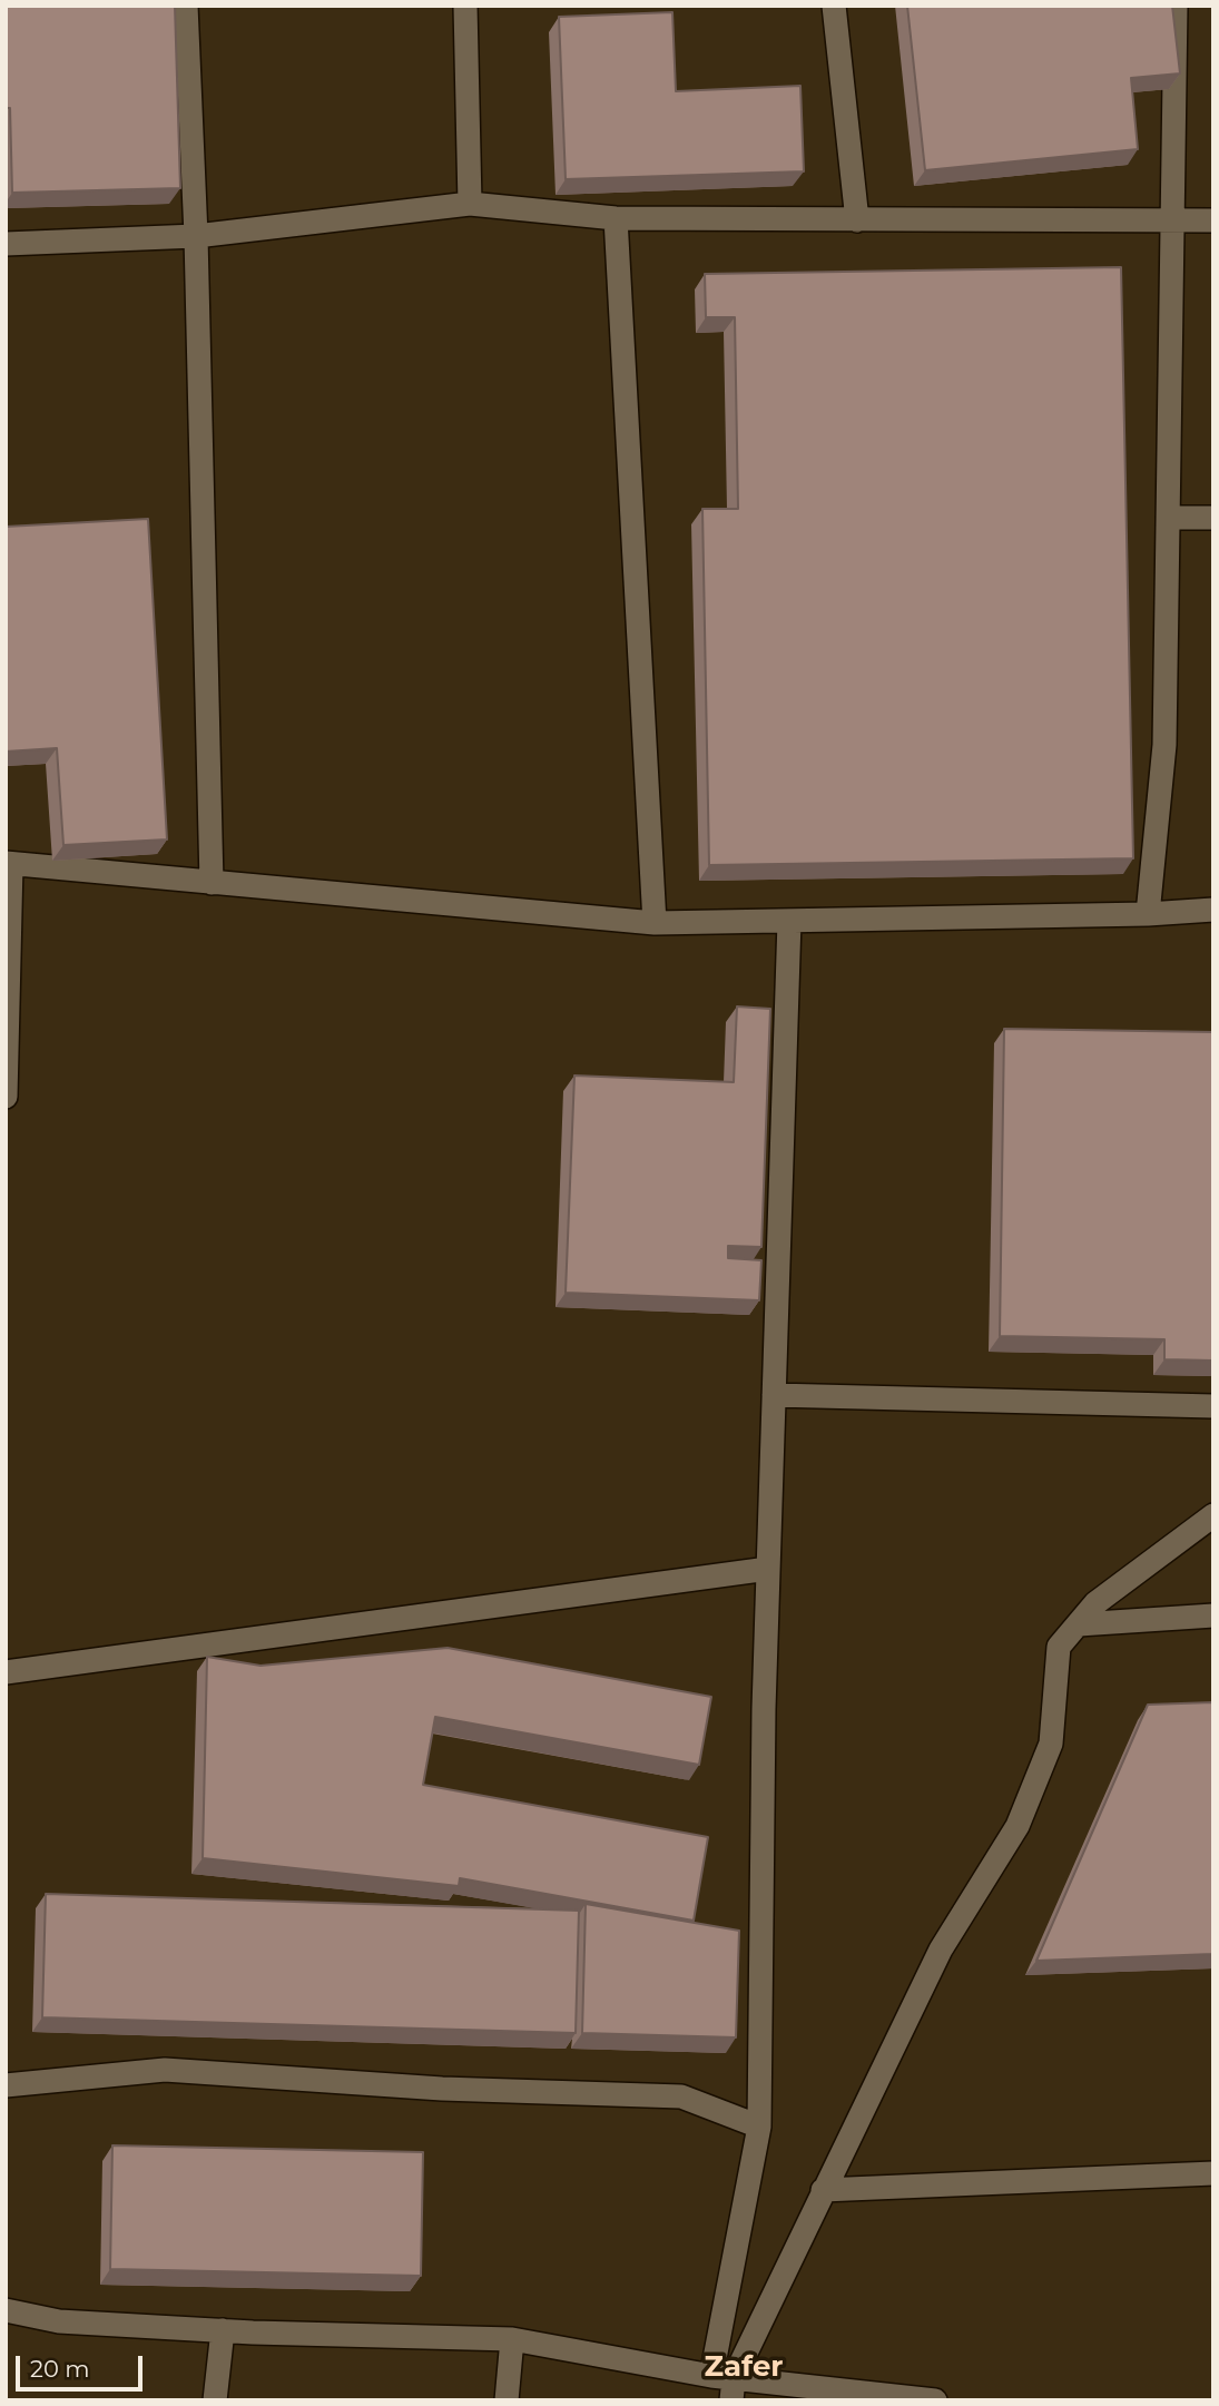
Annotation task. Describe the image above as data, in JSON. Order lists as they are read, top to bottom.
{
  "districts": ["Zafer"],
  "scale_bar": "20 m"
}
